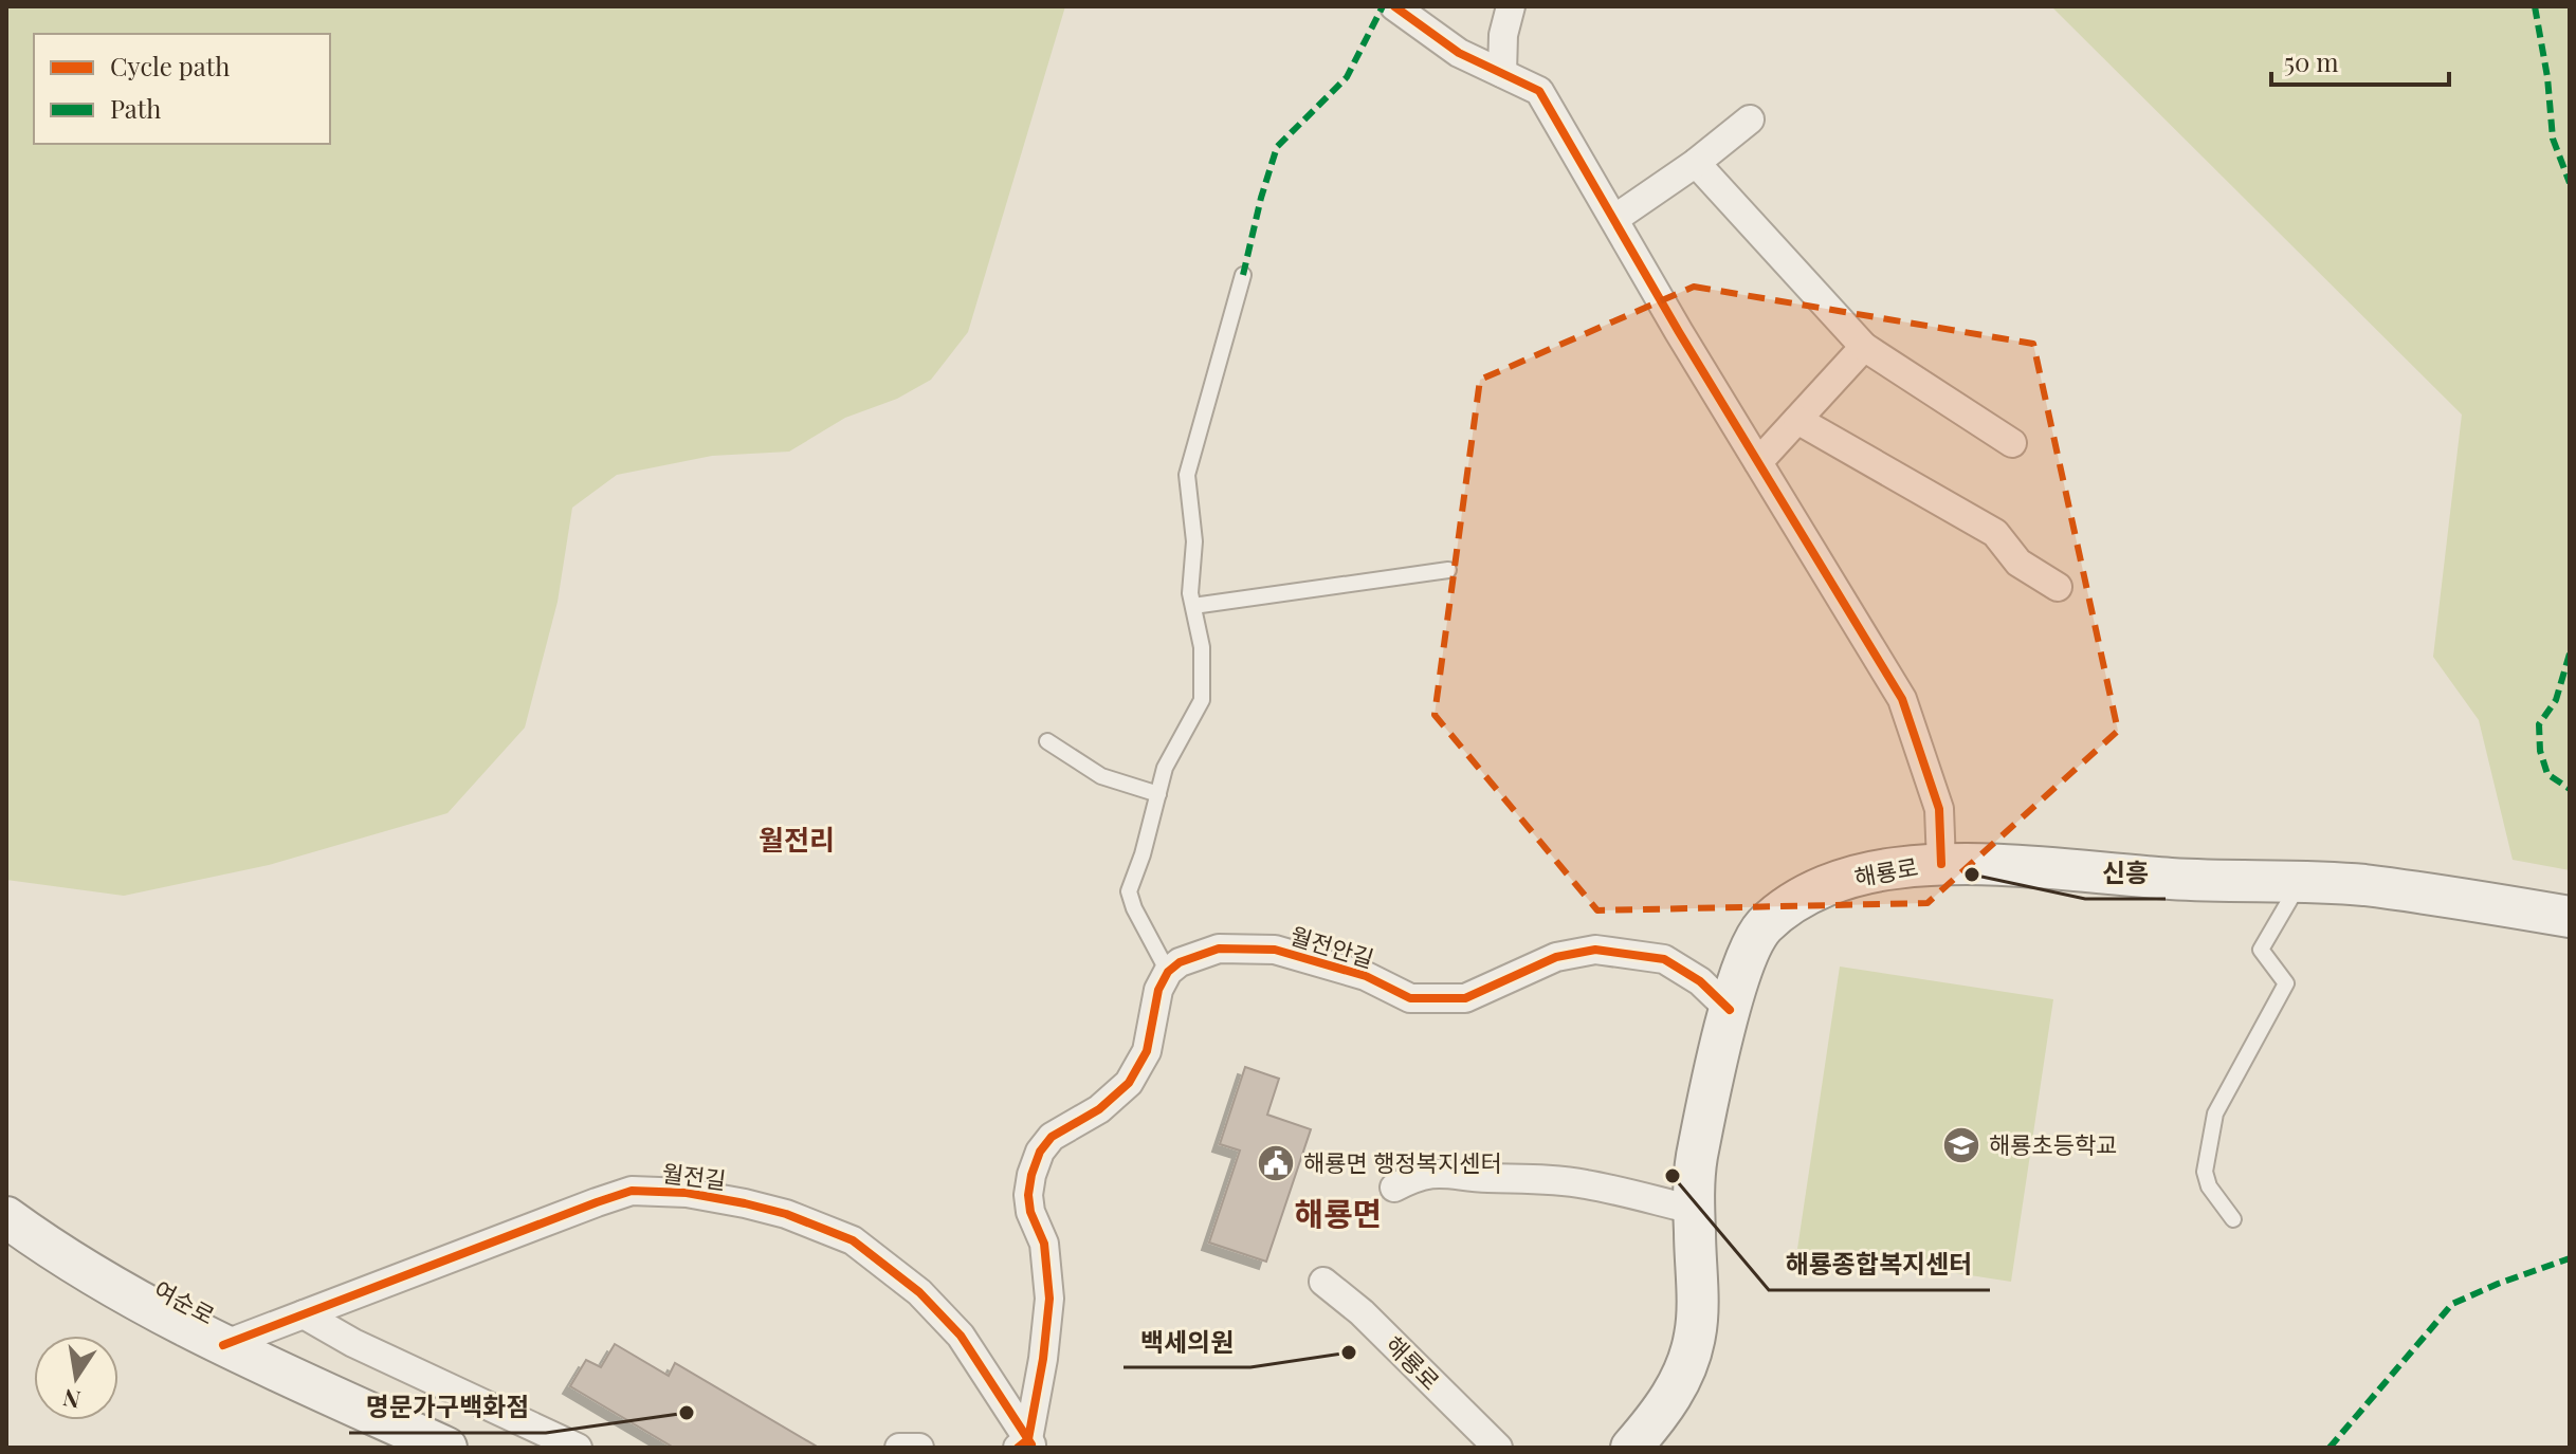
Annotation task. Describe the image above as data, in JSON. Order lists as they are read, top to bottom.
{
  "streets": {
    "main road": ["해룡로", "여순로"],
    "street": ["월전안길", "월전길"]
  },
  "crossings": [
    ["해룡로", "월전안길"],
    ["월전길", "여순로"]
  ],
  "districts": ["월전리", "해룡면"],
  "places": {
    "other": [
      "신흥",
      "해룡종합복지센터",
      "백세의원",
      "명문가구백화점"
    ],
    "school or university": ["해룡초등학교"],
    "public building": ["해룡면 행정복지센터"]
  },
  "legend": ["Cycle path", "Path"],
  "scale_bar": "50 m",
  "north": "bottom"
}
